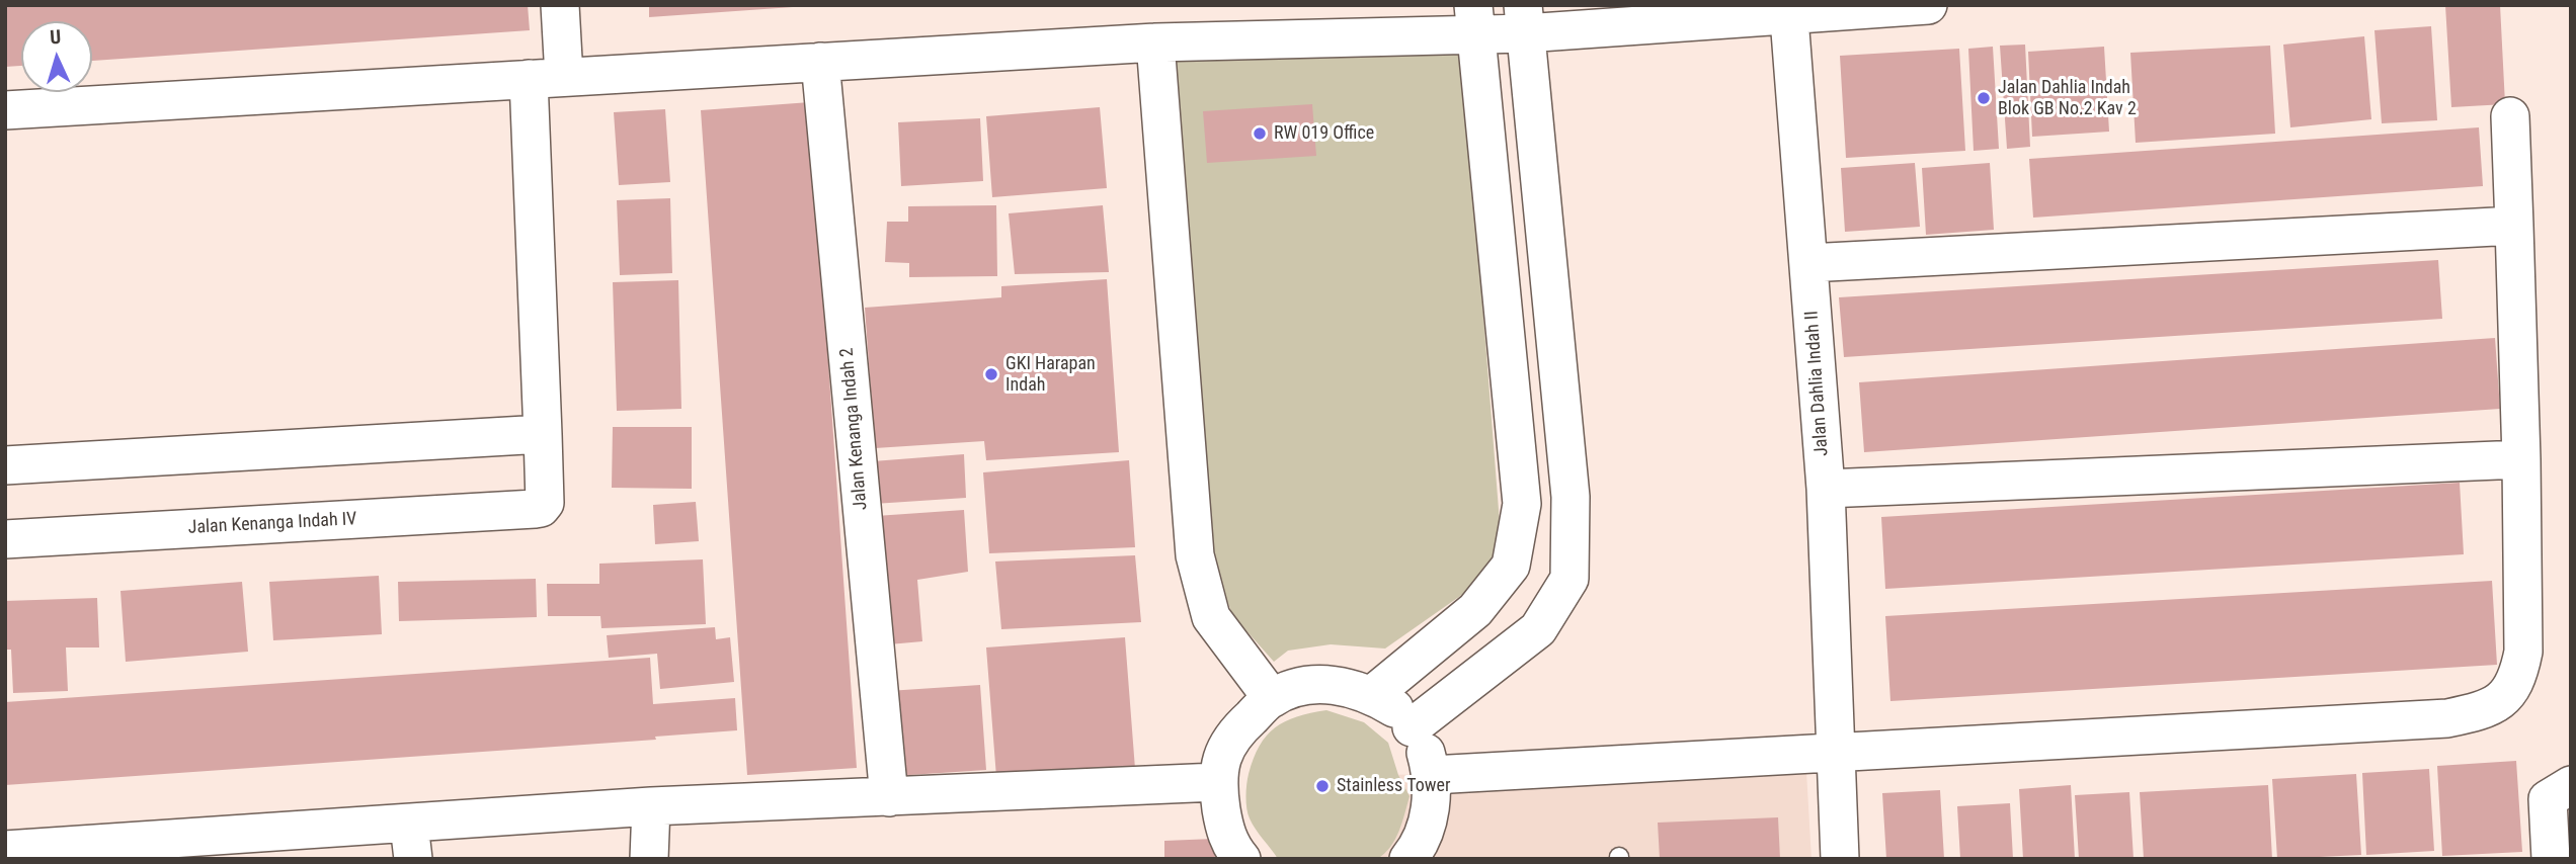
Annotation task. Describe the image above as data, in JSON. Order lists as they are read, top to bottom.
{
  "streets": {
    "street": ["Jalan Dahlia Indah II", "Jalan Kenanga Indah 2", "Jalan Kenanga Indah IV"]
  },
  "places": [
    "Jalan Dahlia Indah Blok GB No.2 Kav 2",
    "RW 019 Office",
    "GKI Harapan Indah",
    "Stainless Tower"
  ],
  "north": "top"
}
